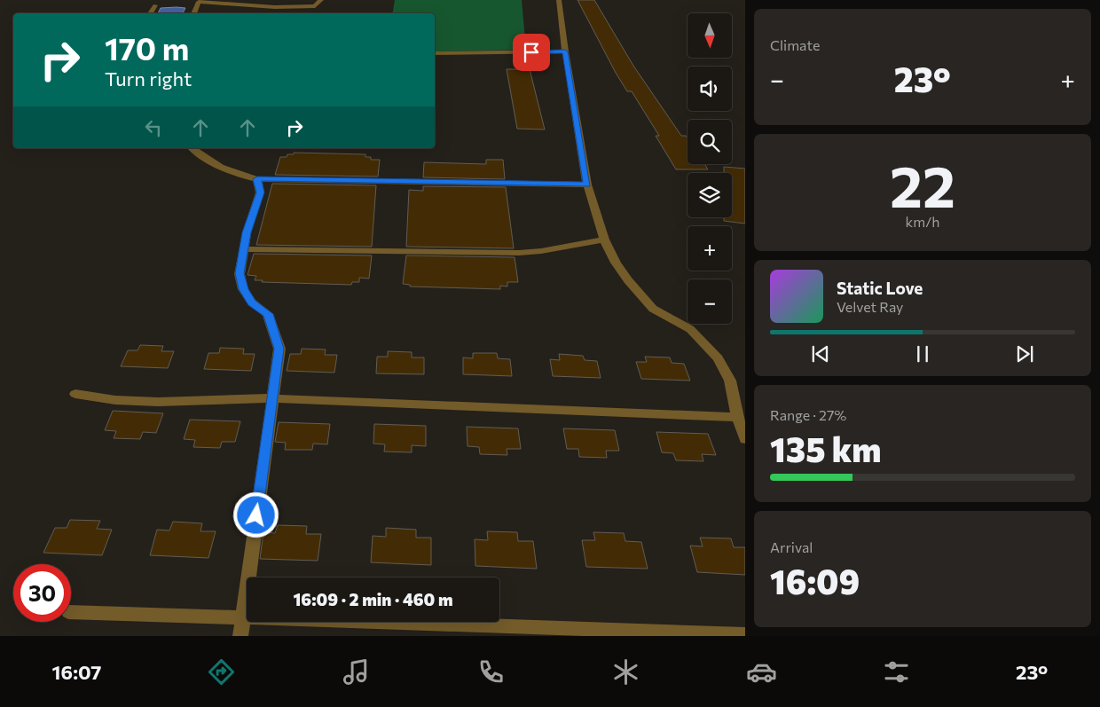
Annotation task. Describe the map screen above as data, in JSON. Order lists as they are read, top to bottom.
{
  "north": "bottom",
  "page": {
    "tile": [
      "Climate",
      ["22", "km/h"],
      ["Range · 27%", "135 km"],
      ["Arrival", "16:09"]
    ],
    "map_buttons": ["+", "−"],
    "turn": ["170 m", "Turn right"],
    "heat": ["−", "23°", "+"],
    "song": ["Static Love", "Velvet Ray"],
    "limit": "30",
    "trip": "16:09 · 2 min · 460 m",
    "tabs": ["16:07", "23°"]
  }
}
